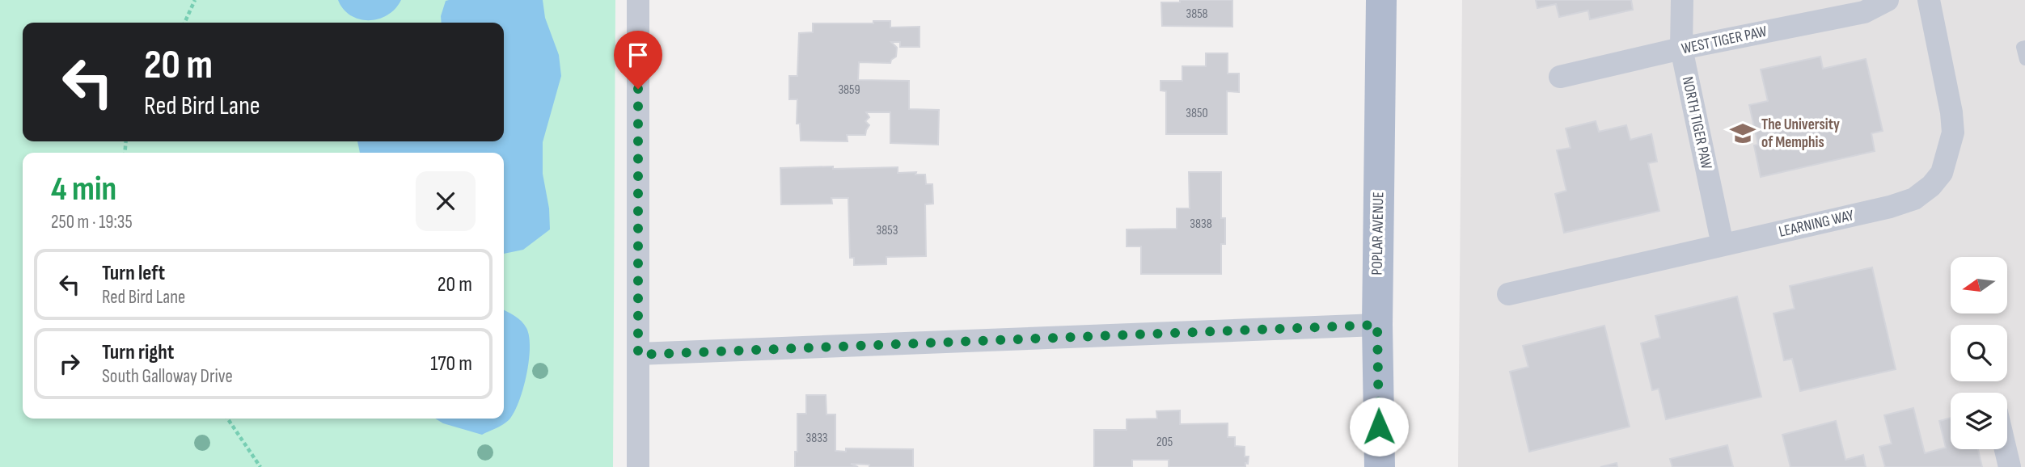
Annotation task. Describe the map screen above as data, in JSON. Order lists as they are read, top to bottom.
{
  "streets": {
    "main road": ["POPLAR AVENUE"],
    "street": ["WEST TIGER PAW", "NORTH TIGER PAW", "LEARNING WAY"]
  },
  "crossings": [
    ["WEST TIGER PAW", "NORTH TIGER PAW"],
    ["NORTH TIGER PAW", "LEARNING WAY"]
  ],
  "places": {
    "school or university": ["The University of Memphis"]
  },
  "house_numbers": [
    "3858",
    "3859",
    "3850",
    "3838",
    "3853",
    "3833",
    "205"
  ],
  "north": "left",
  "page": {
    "turn": ["20 m", "Red Bird Lane"],
    "heading": ["4 min", "250 m · 19:35"],
    "list": [
      {
        "name": "Turn left",
        "note": "Red Bird Lane",
        "value": "20 m"
      },
      {
        "name": "Turn right",
        "note": "South Galloway Drive",
        "value": "170 m"
      }
    ]
  }
}
